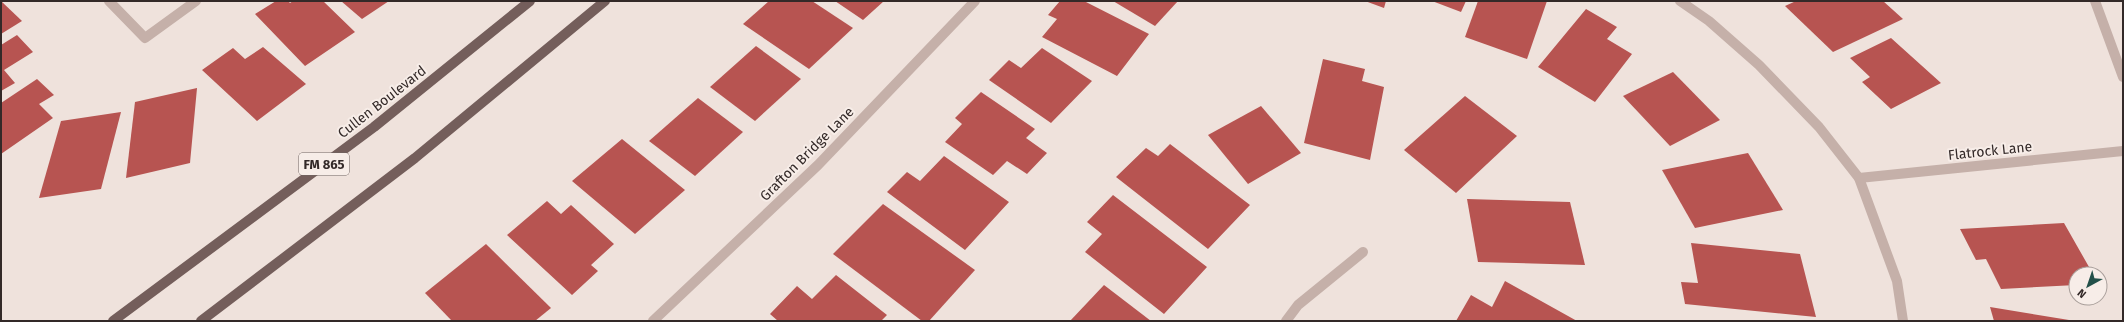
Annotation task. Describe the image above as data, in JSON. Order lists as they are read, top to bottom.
{
  "streets": {
    "main road": ["Cullen Boulevard", "FM 865"],
    "street": ["Flatrock Lane", "Grafton Bridge Lane"]
  },
  "north": "bottom left"
}
